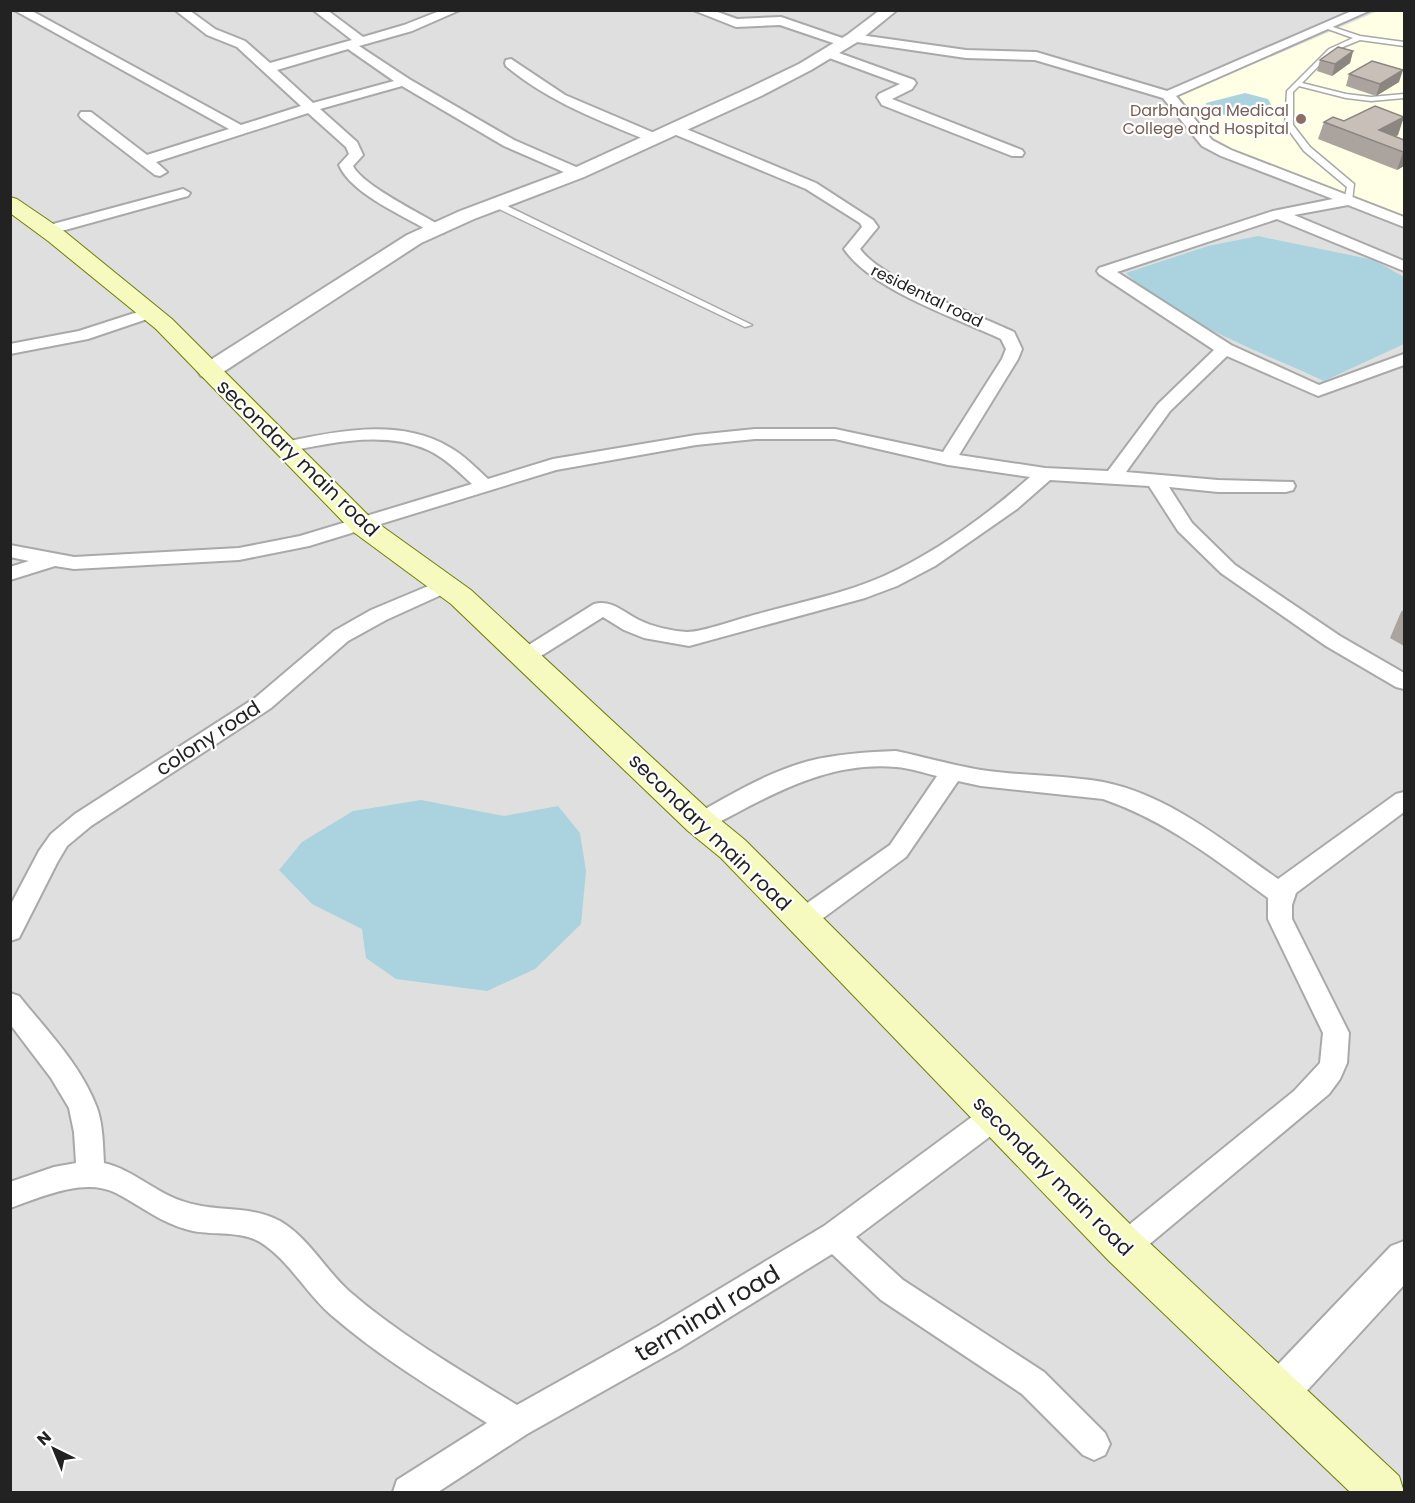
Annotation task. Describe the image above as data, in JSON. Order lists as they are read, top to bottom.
{
  "streets": {
    "main road": ["secondary main road"],
    "street": ["residental road", "colony road", "terminal road"]
  },
  "crossings": [
    ["secondary main road", "colony road"],
    ["secondary main road", "terminal road"]
  ],
  "places": ["Darbhanga Medical College and Hospital"],
  "north": "top left"
}
